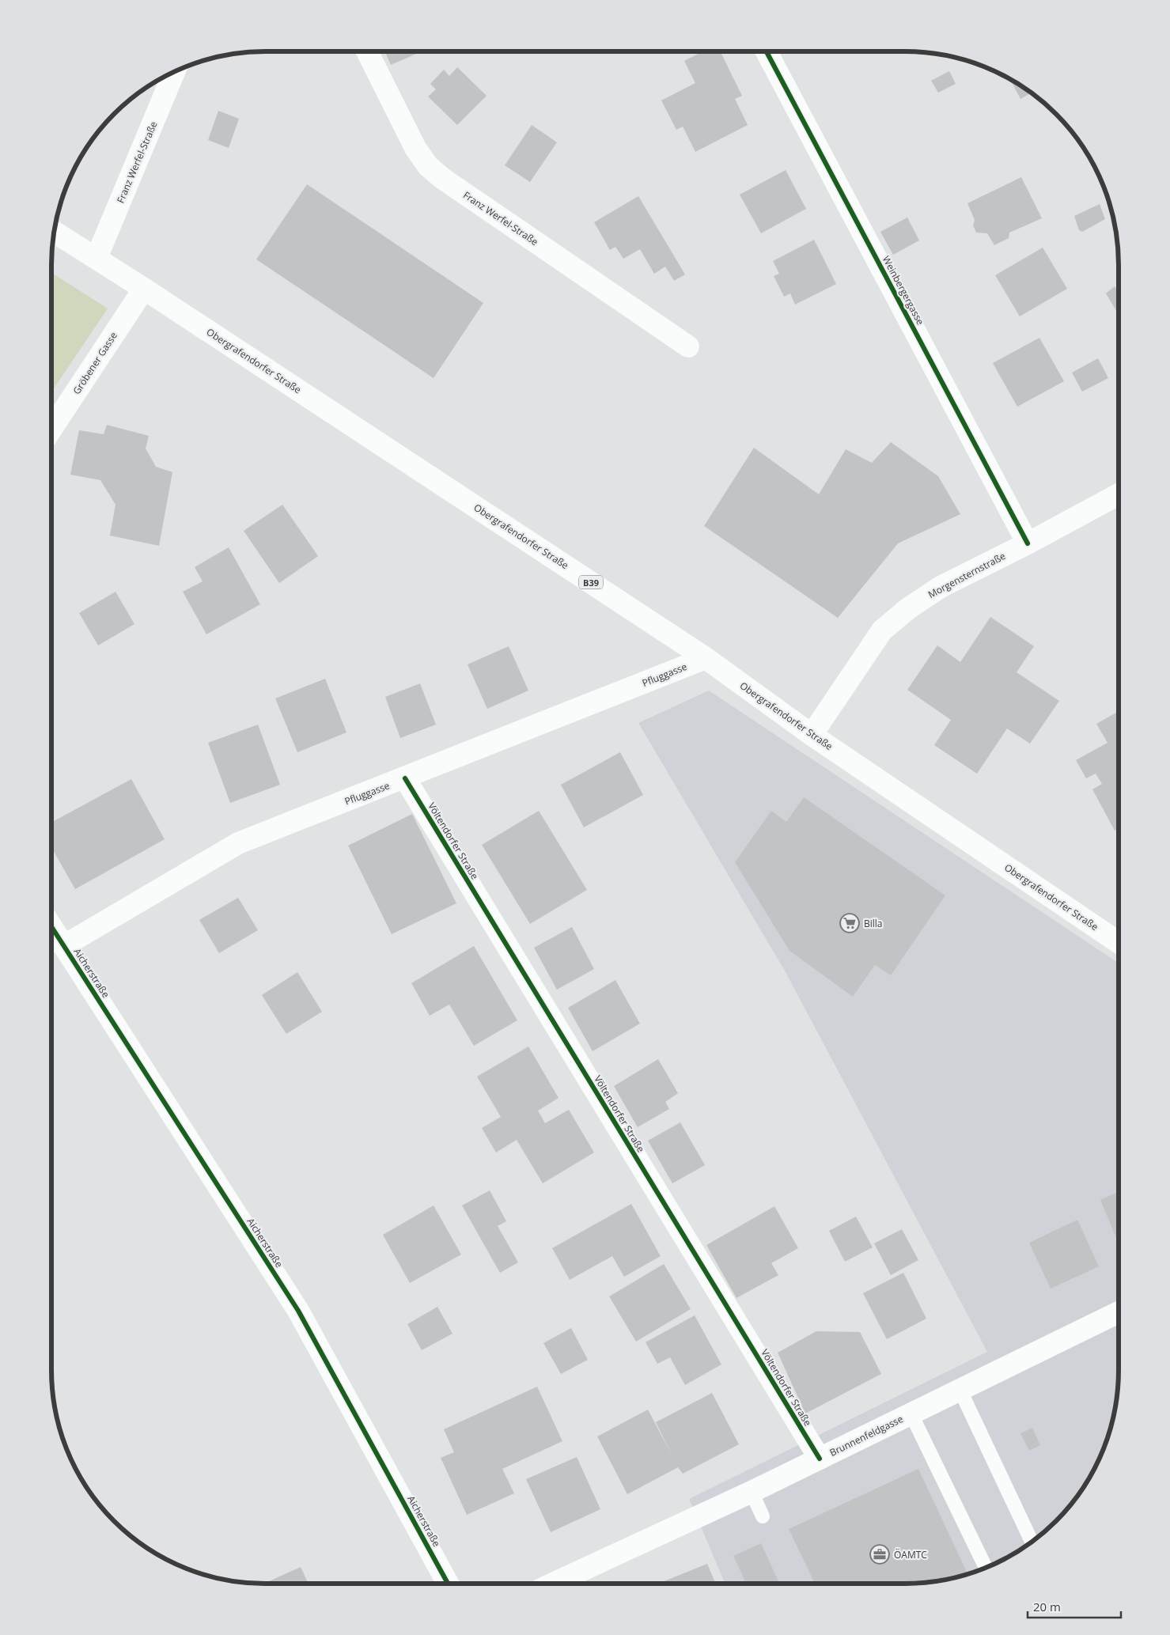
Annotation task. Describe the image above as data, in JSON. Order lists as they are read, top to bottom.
{
  "streets": {
    "street": [
      "Franz Werfel-Straße",
      "Weinbergergasse",
      "Obergrafendorfer Straße",
      "Gröbener Gasse",
      "Morgensternstraße",
      "B39",
      "Pfluggasse",
      "Völtendorfer Straße",
      "Aicherstraße",
      "Brunnenfeldgasse"
    ]
  },
  "crossings": [
    ["Franz Werfel-Straße", "Obergrafendorfer Straße"],
    ["Weinbergergasse", "Morgensternstraße"],
    ["Obergrafendorfer Straße", "Gröbener Gasse"],
    ["Obergrafendorfer Straße", "Morgensternstraße"],
    ["Obergrafendorfer Straße", "Pfluggasse"],
    ["Pfluggasse", "Völtendorfer Straße"],
    ["Pfluggasse", "Aicherstraße"],
    ["Völtendorfer Straße", "Brunnenfeldgasse"]
  ],
  "places": {
    "supermarket": ["Billa"],
    "office": ["ÖAMTC"]
  },
  "scale_bar": "20 m"
}
